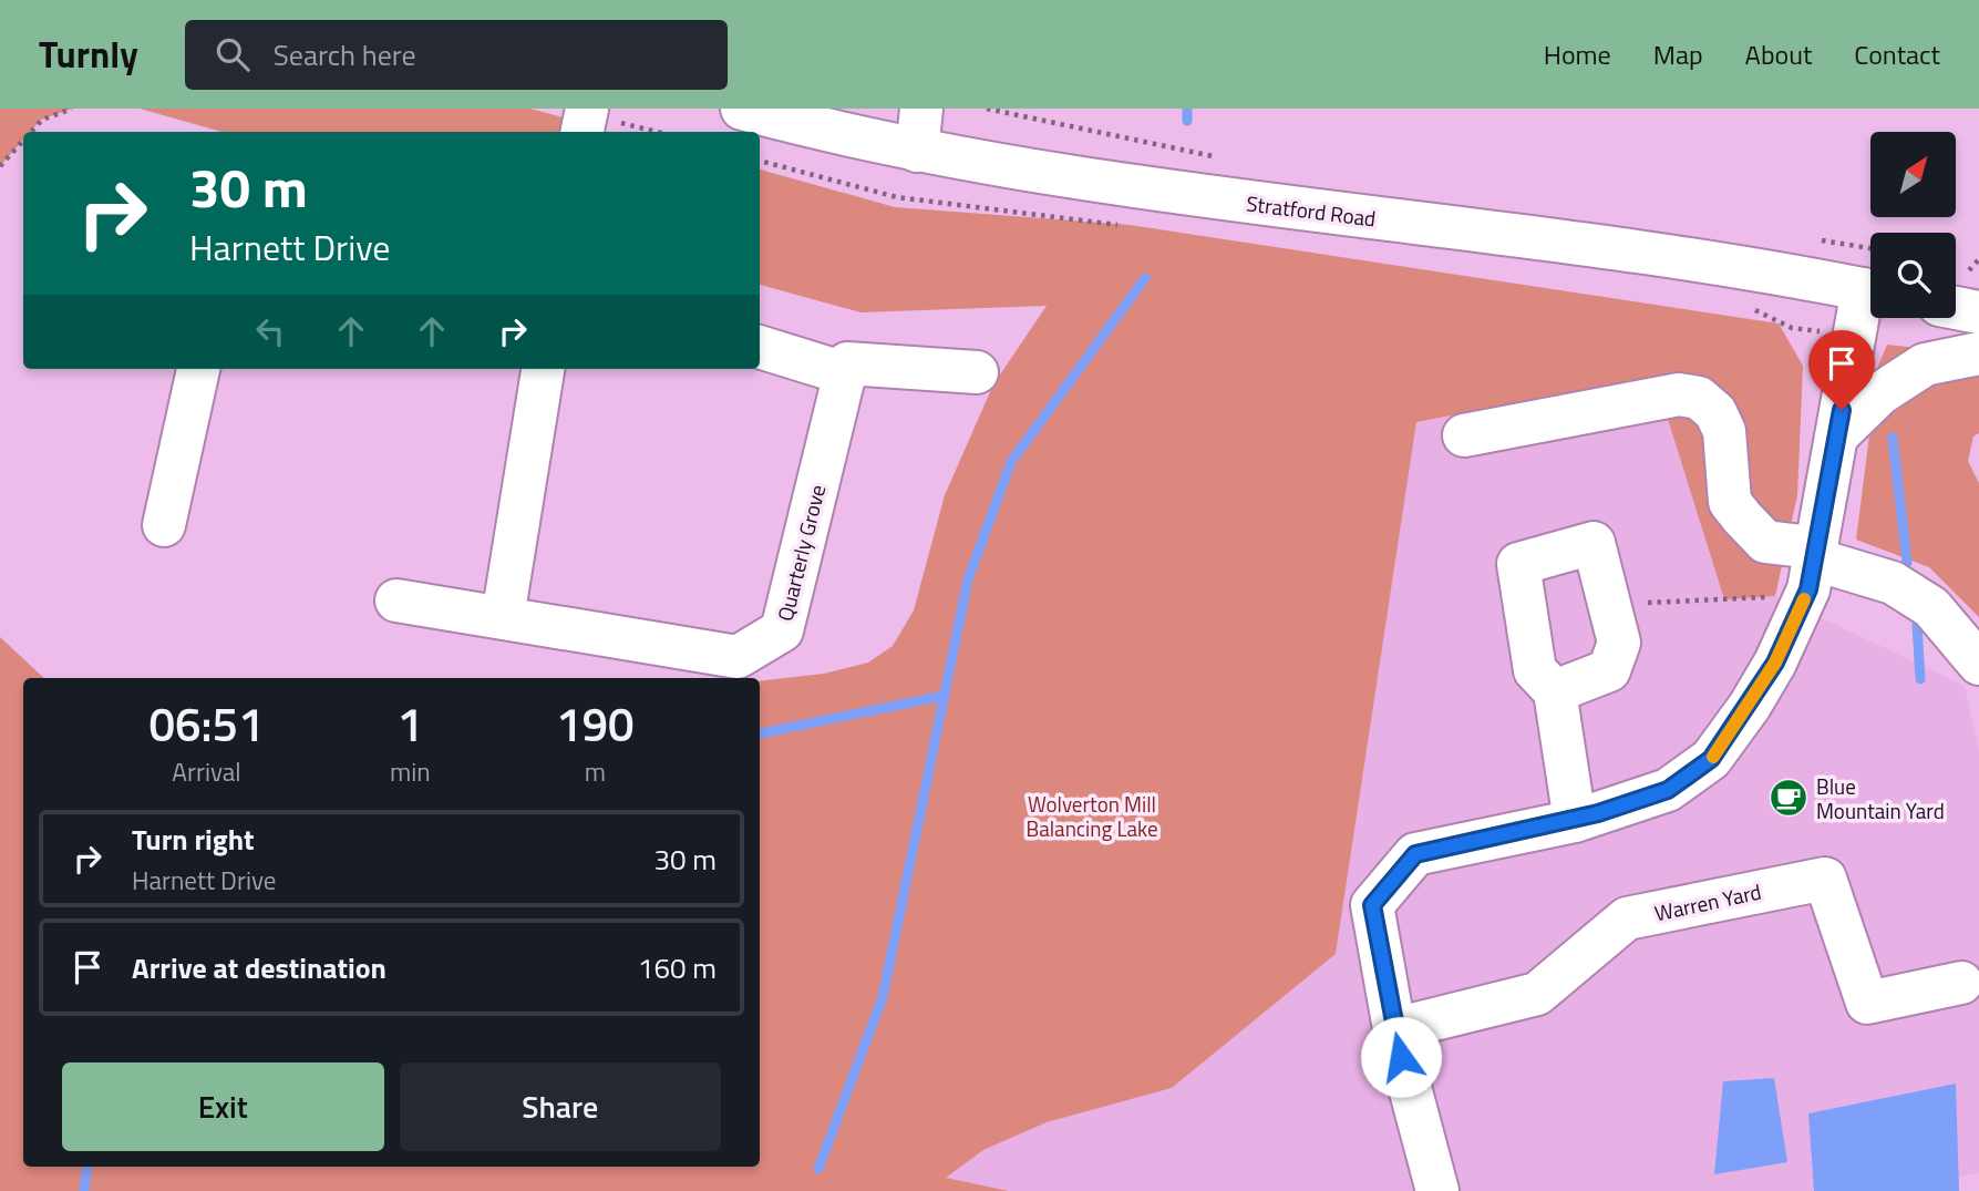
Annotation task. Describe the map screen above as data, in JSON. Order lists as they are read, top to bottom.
{
  "streets": {
    "street": ["Stratford Road", "Quarterly Grove", "Warren Yard"]
  },
  "parks": ["Wolverton Mill Balancing Lake"],
  "places": {
    "cafe": ["Blue Mountain Yard"]
  },
  "north": "top right",
  "page": {
    "header": "Turnly",
    "search": "Search here",
    "nav": [
      "Home",
      "Map",
      "About",
      "Contact"
    ],
    "turn": ["30 m", "Harnett Drive"],
    "eta": [
      "06:51",
      "Arrival",
      "1",
      "min",
      "190",
      "m"
    ],
    "list": [
      {
        "name": "Turn right",
        "note": "Harnett Drive",
        "value": "30 m"
      },
      {
        "name": "Arrive at destination",
        "value": "160 m"
      }
    ],
    "buttons": ["Exit", "Share"]
  }
}
